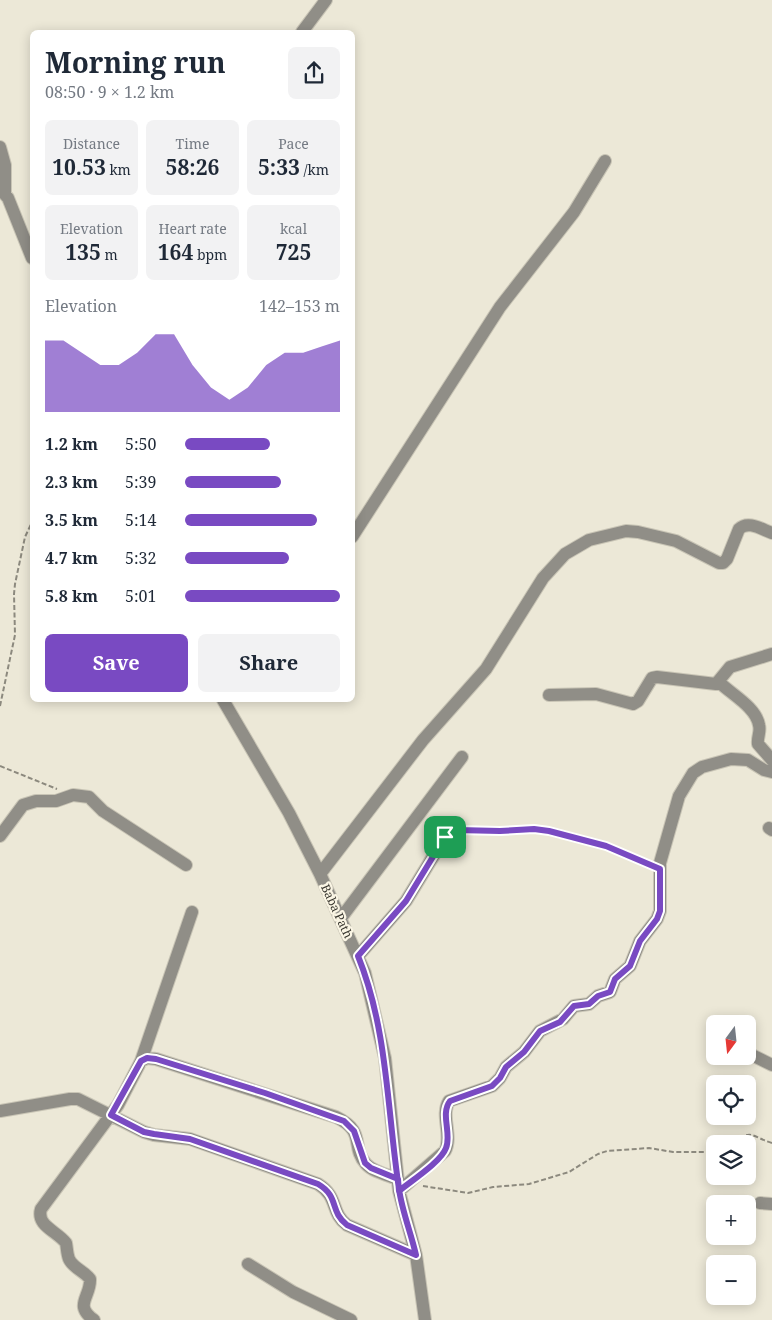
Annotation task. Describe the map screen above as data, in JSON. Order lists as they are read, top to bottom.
{
  "streets": {
    "street": ["Baba Path"]
  },
  "north": "bottom",
  "page": {
    "heading": ["Morning run", "08:50 · 9 × 1.2 km"],
    "stats": [
      ["Distance", "10.53 km"],
      ["Time", "58:26"],
      ["Pace", "5:33 /km"],
      ["Elevation", "135 m"],
      ["Heart rate", "164 bpm"],
      ["kcal", "725"]
    ],
    "chart": ["Elevation", "142–153 m"],
    "list": [
      {
        "name": "1.2 km",
        "note": "5:50"
      },
      {
        "name": "2.3 km",
        "note": "5:39"
      },
      {
        "name": "3.5 km",
        "note": "5:14"
      },
      {
        "name": "4.7 km",
        "note": "5:32"
      },
      {
        "name": "5.8 km",
        "note": "5:01"
      }
    ],
    "buttons": ["Save", "Share"],
    "map_buttons": ["+", "−"]
  }
}
